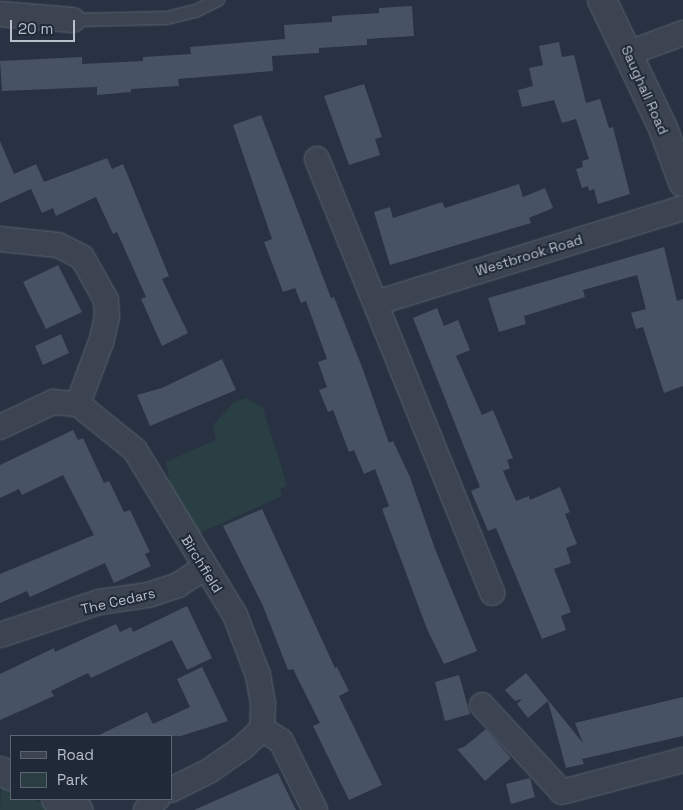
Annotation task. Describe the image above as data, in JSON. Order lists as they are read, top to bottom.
{
  "streets": {
    "street": [
      "Saughall Road",
      "Westbrook Road",
      "Birchfield",
      "The Cedars"
    ]
  },
  "crossings": [
    ["Birchfield", "The Cedars"]
  ],
  "legend": ["Road", "Park"],
  "scale_bar": "20 m"
}
